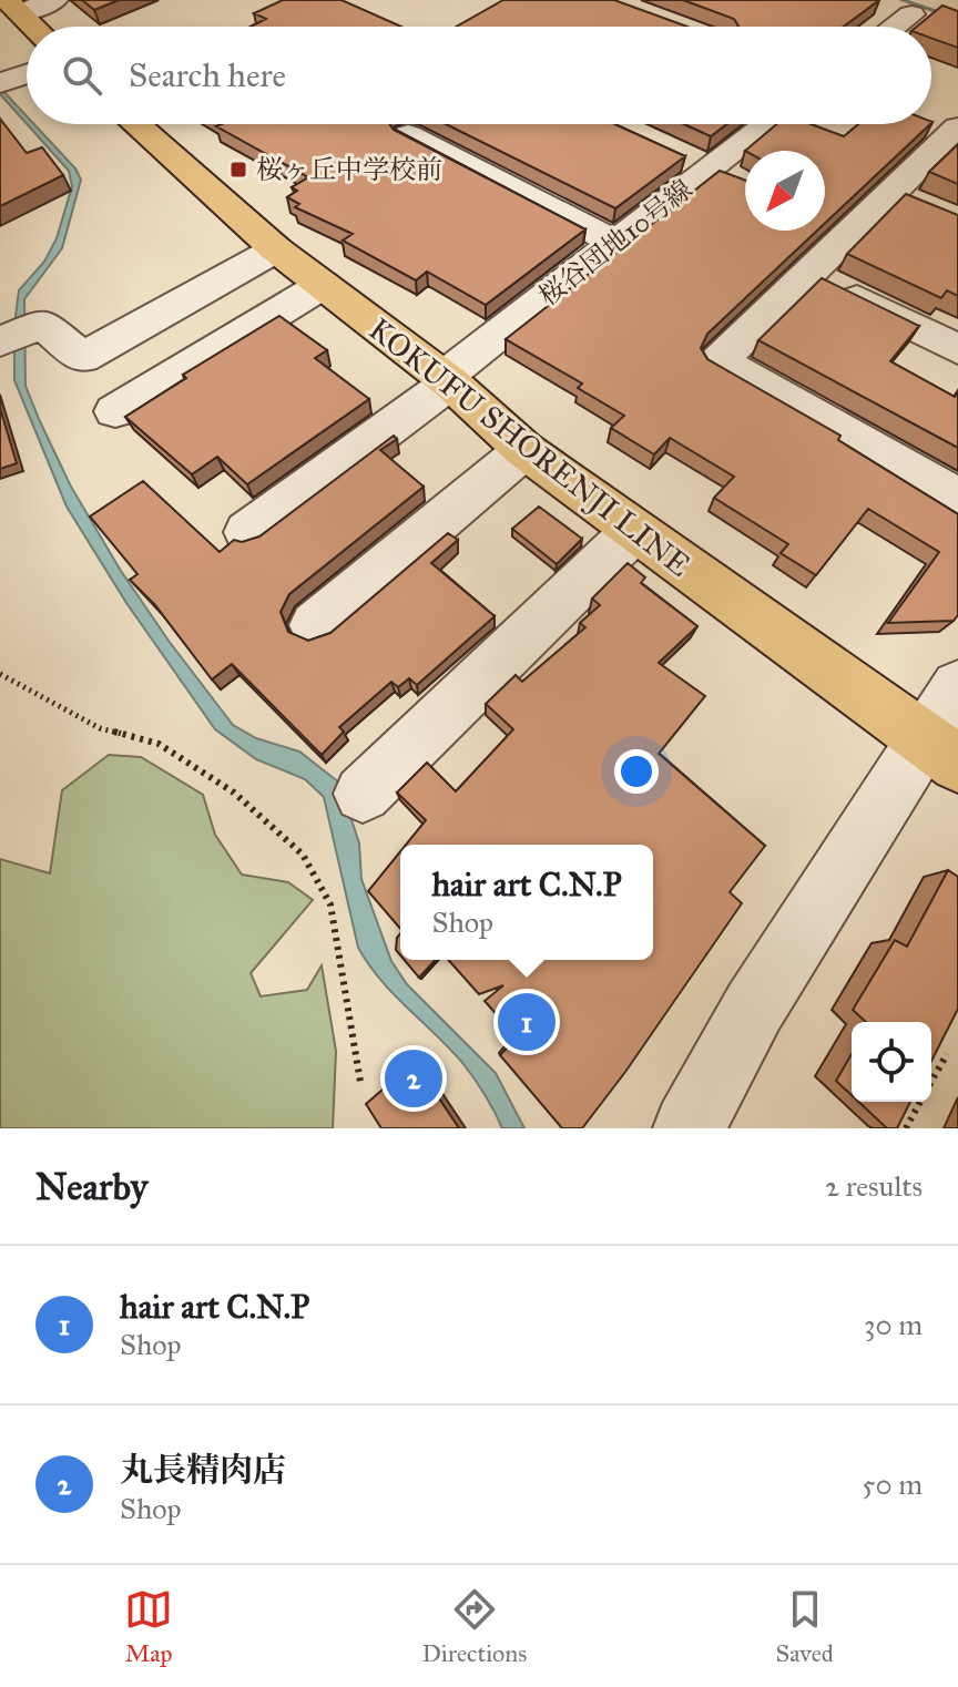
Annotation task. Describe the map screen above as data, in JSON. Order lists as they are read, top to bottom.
{
  "streets": {
    "main road": ["KOKUFU SHORENJI LINE"],
    "street": ["桜谷団地10号線"]
  },
  "crossings": [
    ["桜谷団地10号線", "KOKUFU SHORENJI LINE"]
  ],
  "places": {
    "transit": ["桜ヶ丘中学校前"]
  },
  "north": "bottom left",
  "page": {
    "search": "Search here",
    "popup": ["hair art C.N.P", "Shop"],
    "pins": ["1", "2"],
    "heading": ["Nearby", "2 results"],
    "list": [
      {
        "mark": "1",
        "name": "hair art C.N.P",
        "note": "Shop",
        "value": "30 m"
      },
      {
        "mark": "2",
        "name": "丸長精肉店",
        "note": "Shop",
        "value": "50 m"
      }
    ],
    "nav": ["Map", "Directions", "Saved"]
  }
}
